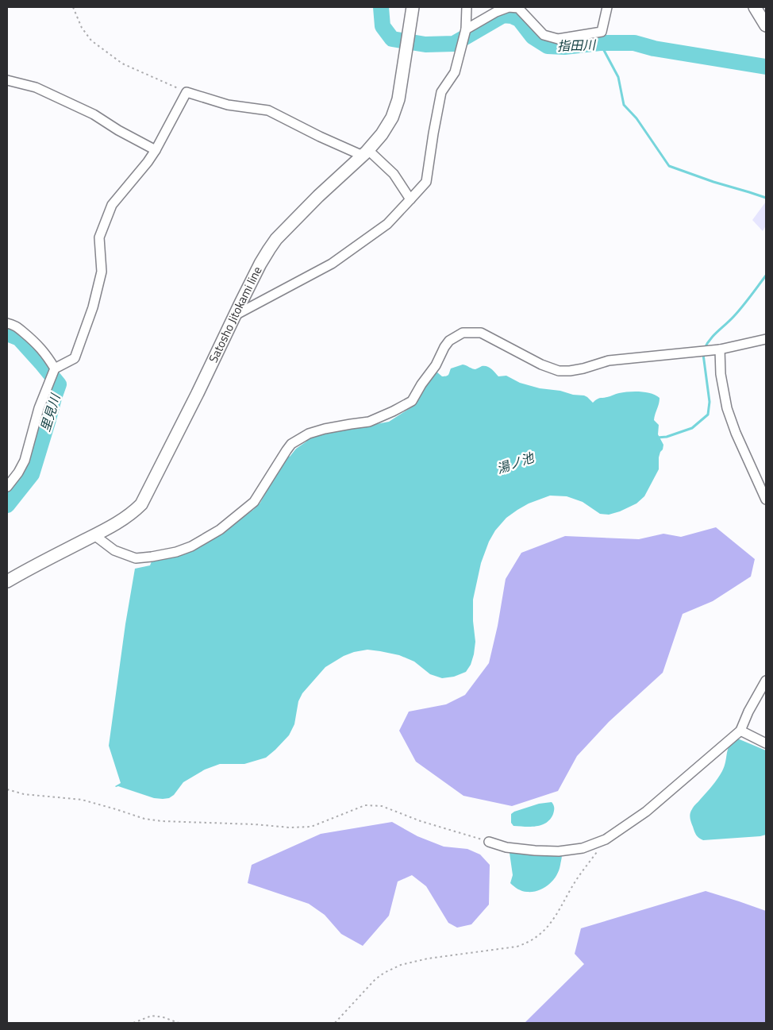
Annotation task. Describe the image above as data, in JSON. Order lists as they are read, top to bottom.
{
  "streets": {
    "main road": ["Satosho Jitokami line"]
  },
  "water": ["指田川", "里見川", "湯ノ池"]
}
